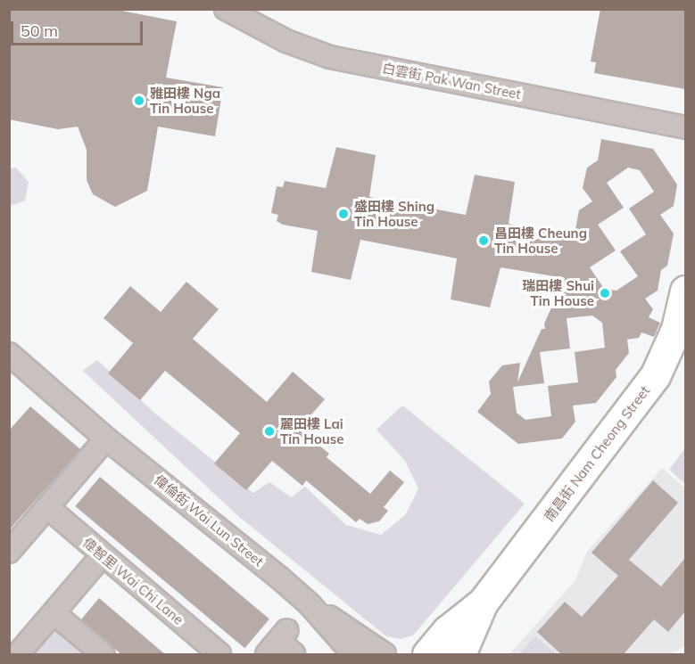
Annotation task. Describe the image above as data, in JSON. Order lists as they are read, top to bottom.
{
  "streets": {
    "main road": ["南昌街 Nam Cheong Street"],
    "street": ["白雲街 Pak Wan Street", "偉倫街 Wai Lun Street", "偉智里 Wai Chi Lane"]
  },
  "places": [
    "雅田樓 Nga Tin House",
    "盛田樓 Shing Tin House",
    "昌田樓 Cheung Tin House",
    "瑞田樓 Shui Tin House",
    "麗田樓 Lai Tin House"
  ],
  "scale_bar": "50 m"
}
